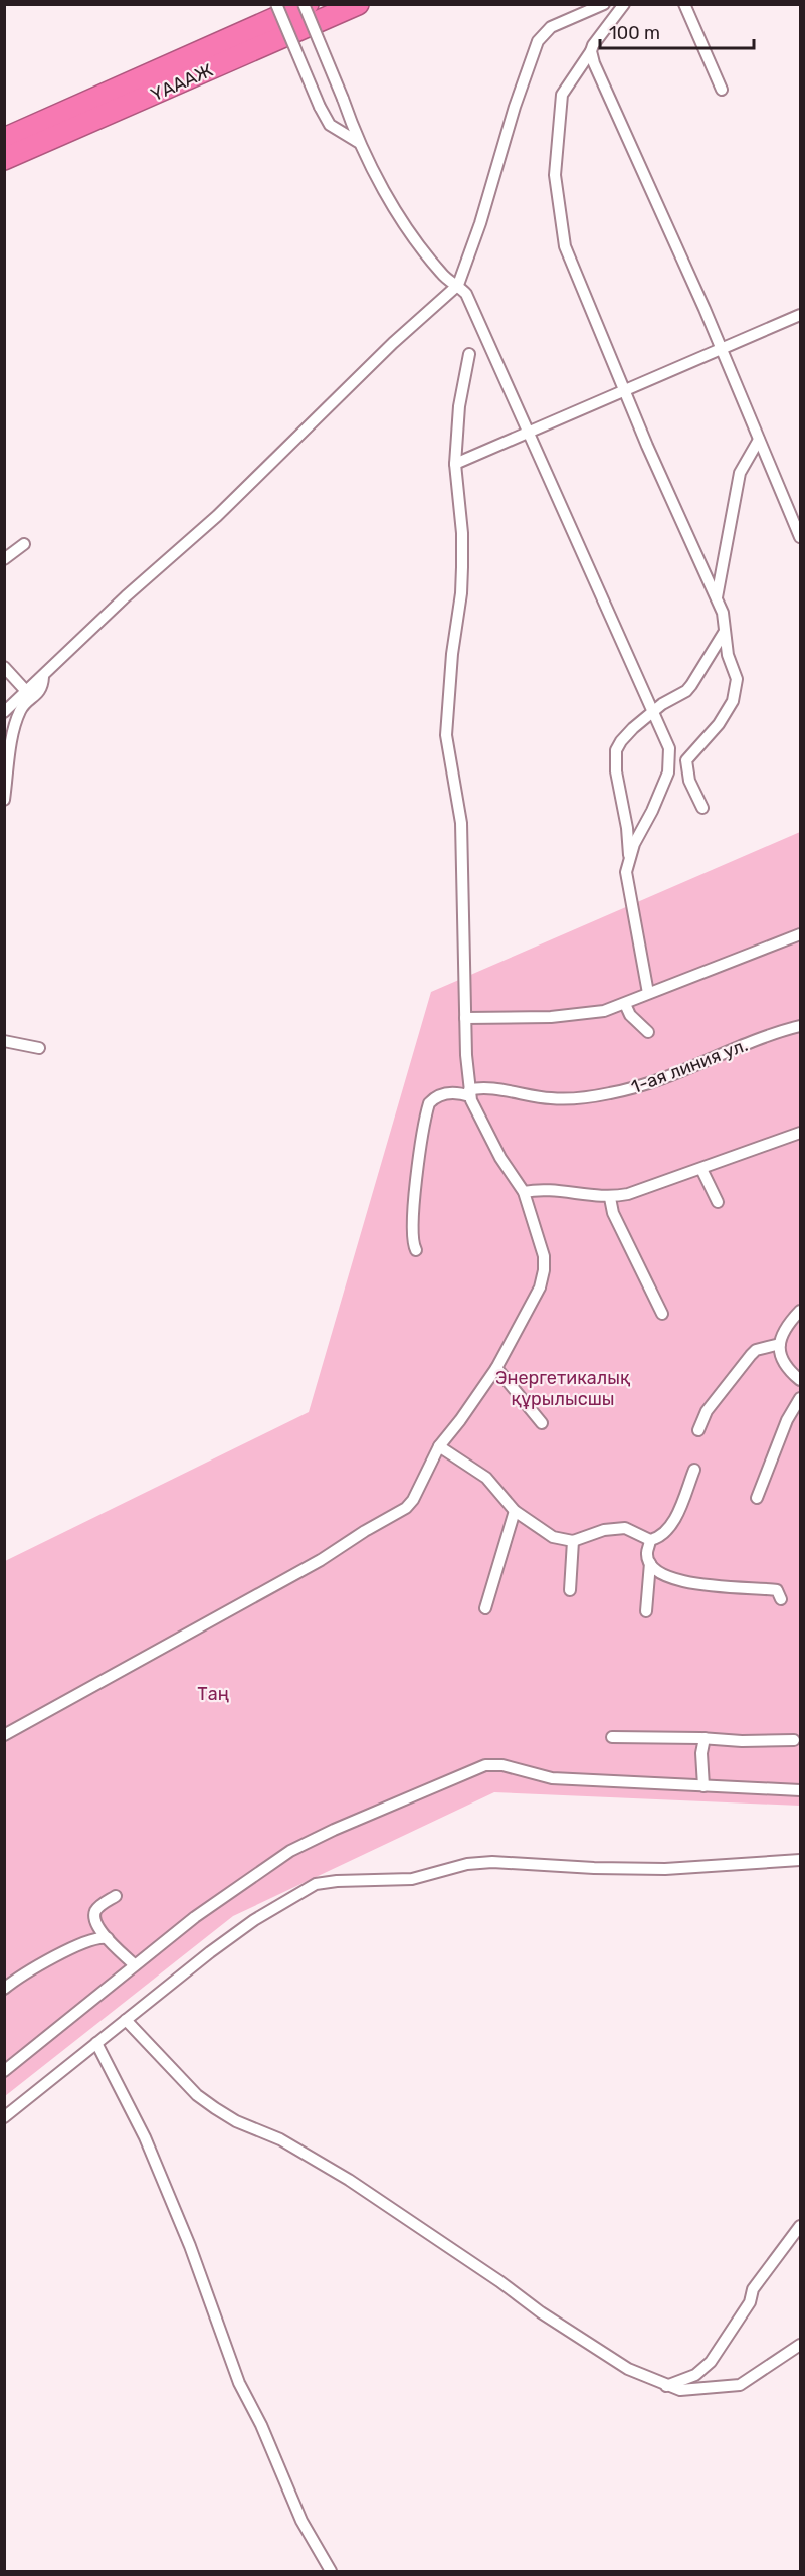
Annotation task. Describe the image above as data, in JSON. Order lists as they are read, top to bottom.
{
  "streets": {
    "highway": ["ҮАААЖ"],
    "street": ["1-ая линия ул."]
  },
  "parks": ["Энергетикалық құрылысшы", "Таң"],
  "scale_bar": "100 m"
}
